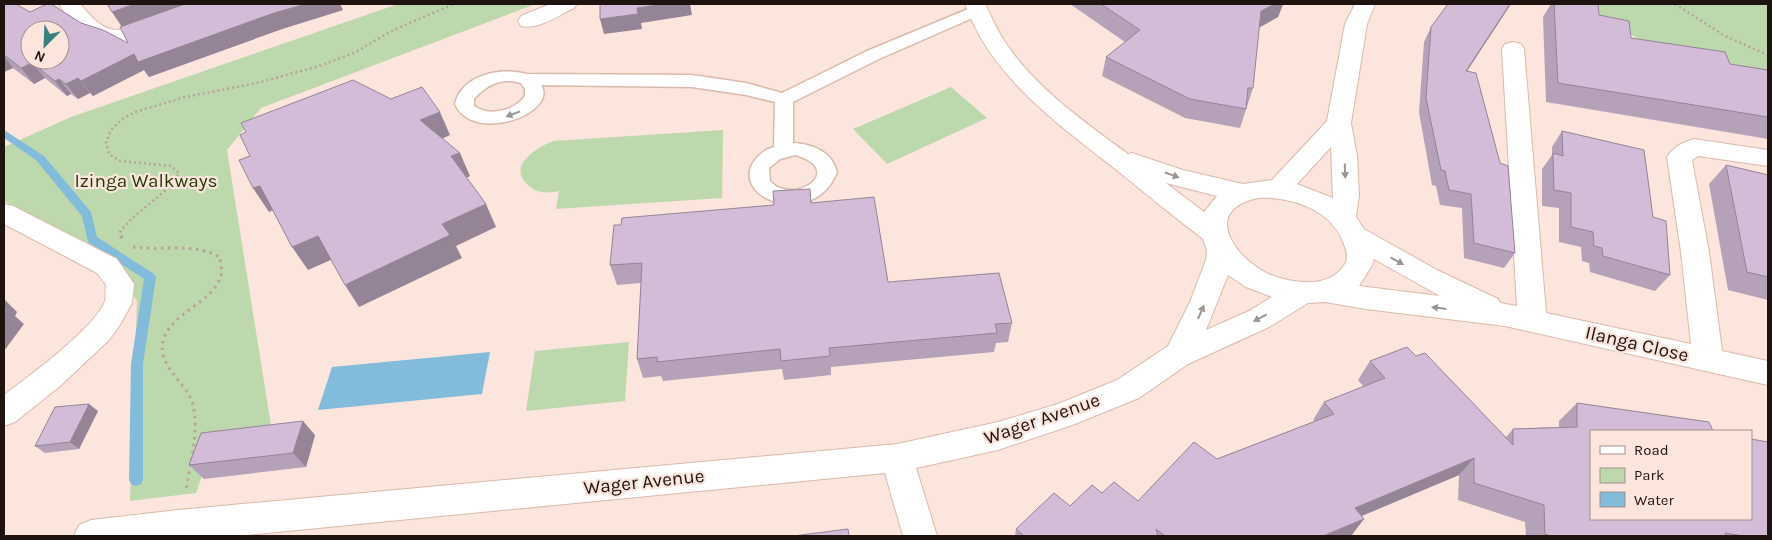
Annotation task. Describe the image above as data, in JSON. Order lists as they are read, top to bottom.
{
  "streets": {
    "street": ["Ilanga Close", "Wager Avenue"]
  },
  "parks": ["Izinga Walkways"],
  "legend": ["Road", "Park", "Water"],
  "north": "bottom left"
}
